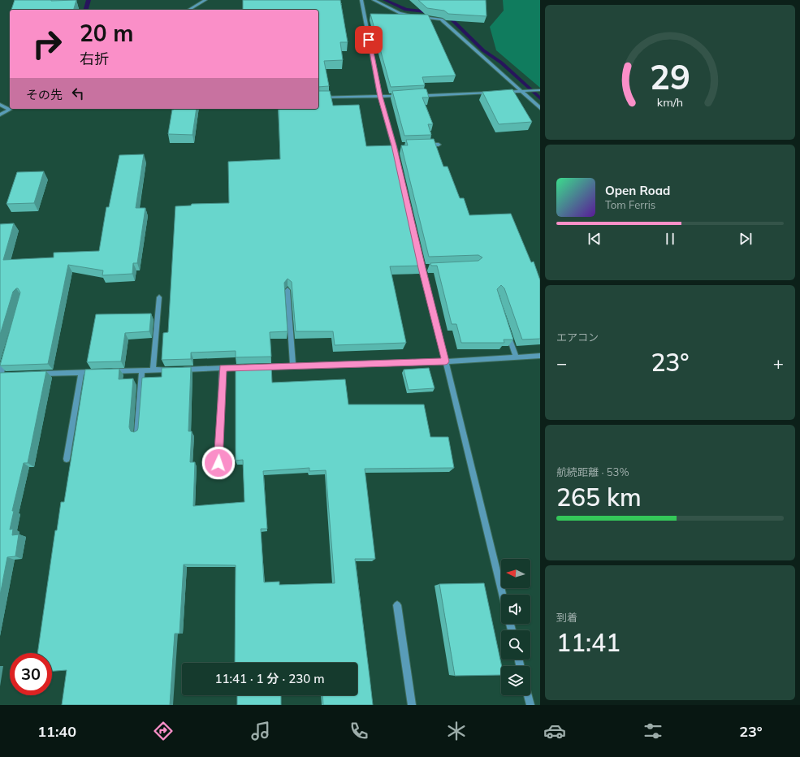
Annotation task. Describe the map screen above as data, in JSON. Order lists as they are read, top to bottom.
{
  "north": "left",
  "page": {
    "turn": ["20 m", "右折"],
    "then": "その先",
    "song": ["Open Road", "Tom Ferris"],
    "tile": [
      "エアコン",
      ["航続距離 · 53%", "265 km"],
      ["到着", "11:41"]
    ],
    "heat": ["−", "23°", "+"],
    "limit": "30",
    "trip": "11:41 · 1 分 · 230 m",
    "tabs": ["11:40", "23°"],
    "gauge": ["29", "km/h"]
  }
}
